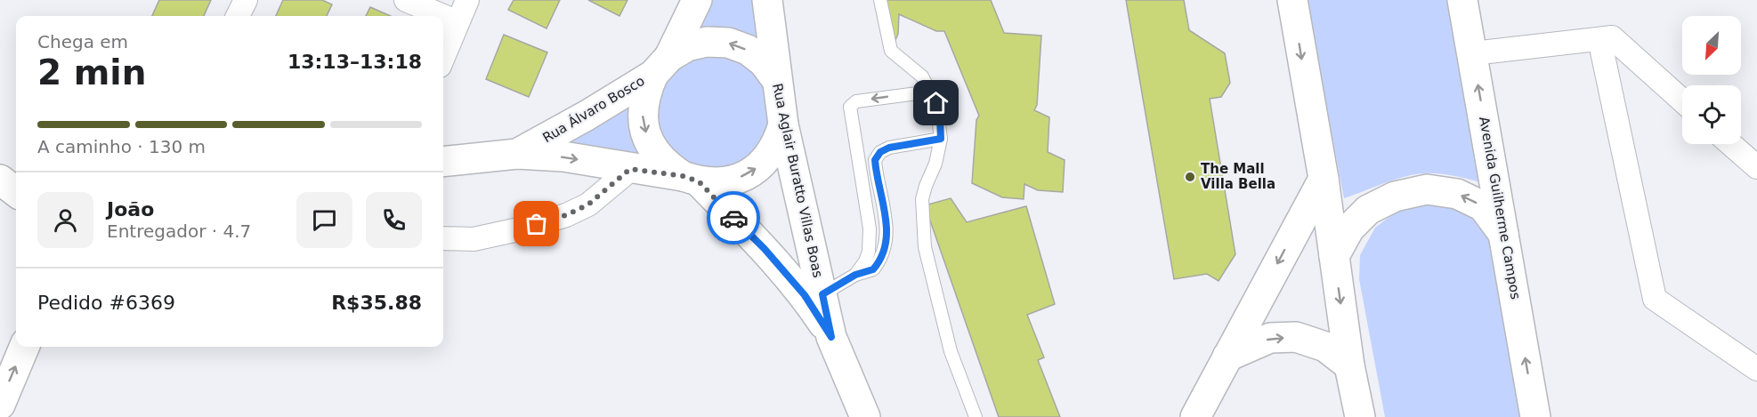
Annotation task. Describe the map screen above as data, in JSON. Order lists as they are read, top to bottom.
{
  "streets": {
    "main road": ["Rua Álvaro Bosco", "Rua Aglair Buratto Villas Boas", "Avenida Guilherme Campos"]
  },
  "crossings": [
    ["Rua Álvaro Bosco", "Rua Aglair Buratto Villas Boas"]
  ],
  "places": ["The Mall Villa Bella"],
  "north": "bottom left",
  "page": {
    "heading": ["2 min", "Chega em", "13:13–13:18"],
    "panel": [
      "João",
      "Entregador · 4.7",
      "Pedido #6369",
      "R$35.88"
    ],
    "bar": "A caminho · 130 m"
  }
}
